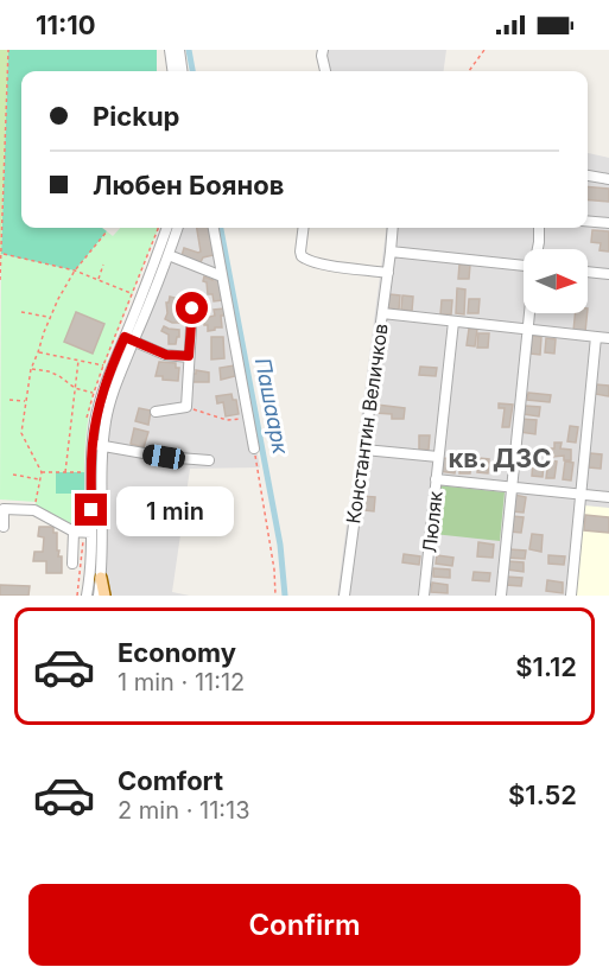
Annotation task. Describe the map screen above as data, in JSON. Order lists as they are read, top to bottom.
{
  "streets": {
    "street": ["Константин Величков", "Люляк"]
  },
  "districts": ["кв. ДЗС"],
  "water": ["Пашаарк"],
  "north": "right",
  "page": {
    "status": "11:10",
    "banner": ["Pickup", "Любен Боянов"],
    "bubble": "1 min",
    "list": [
      {
        "name": "Economy",
        "note": "1 min · 11:12",
        "value": "$1.12"
      },
      {
        "name": "Comfort",
        "note": "2 min · 11:13",
        "value": "$1.52"
      }
    ],
    "buttons": "Confirm"
  }
}
